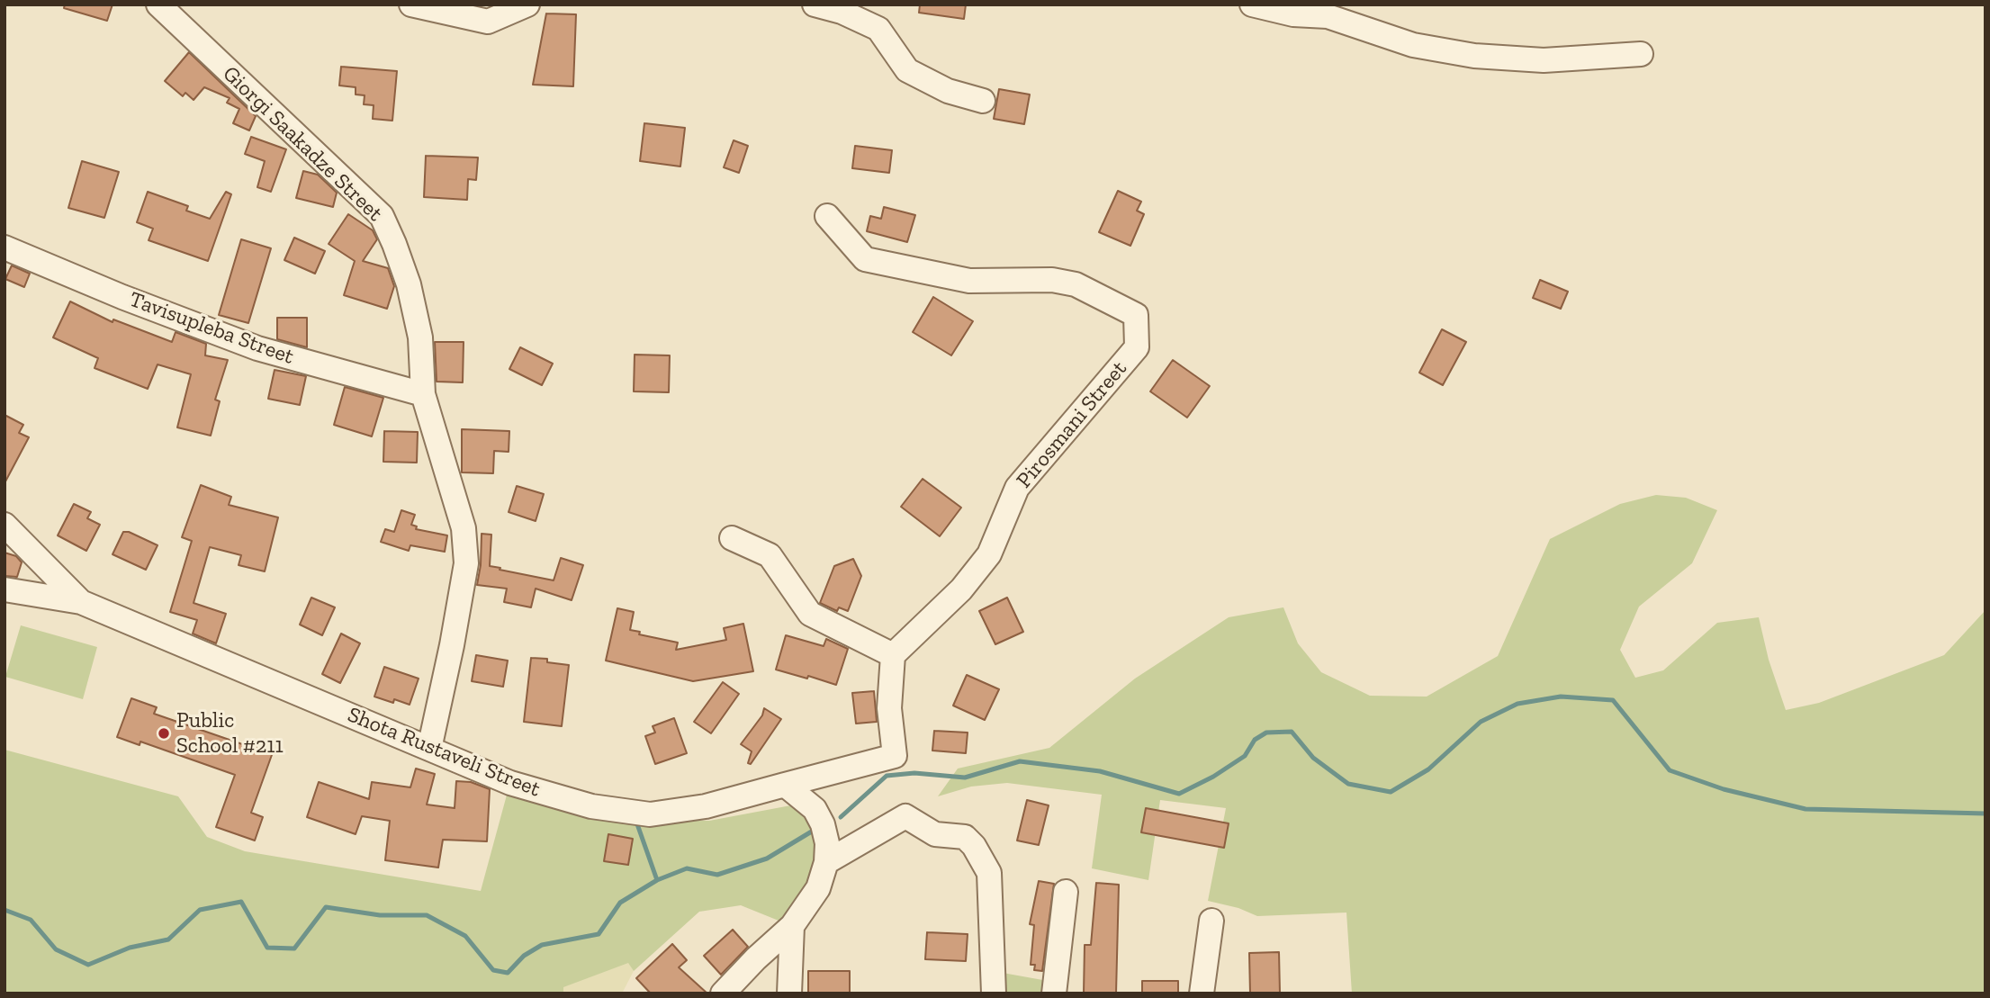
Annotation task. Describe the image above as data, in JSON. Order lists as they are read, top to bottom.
{
  "streets": {
    "street": [
      "Giorgi Saakadze Street",
      "Tavisupleba Street",
      "Pirosmani Street",
      "Shota Rustaveli Street"
    ]
  },
  "crossings": [
    ["Giorgi Saakadze Street", "Tavisupleba Street"],
    ["Giorgi Saakadze Street", "Shota Rustaveli Street"]
  ],
  "places": ["Public School #211"]
}
